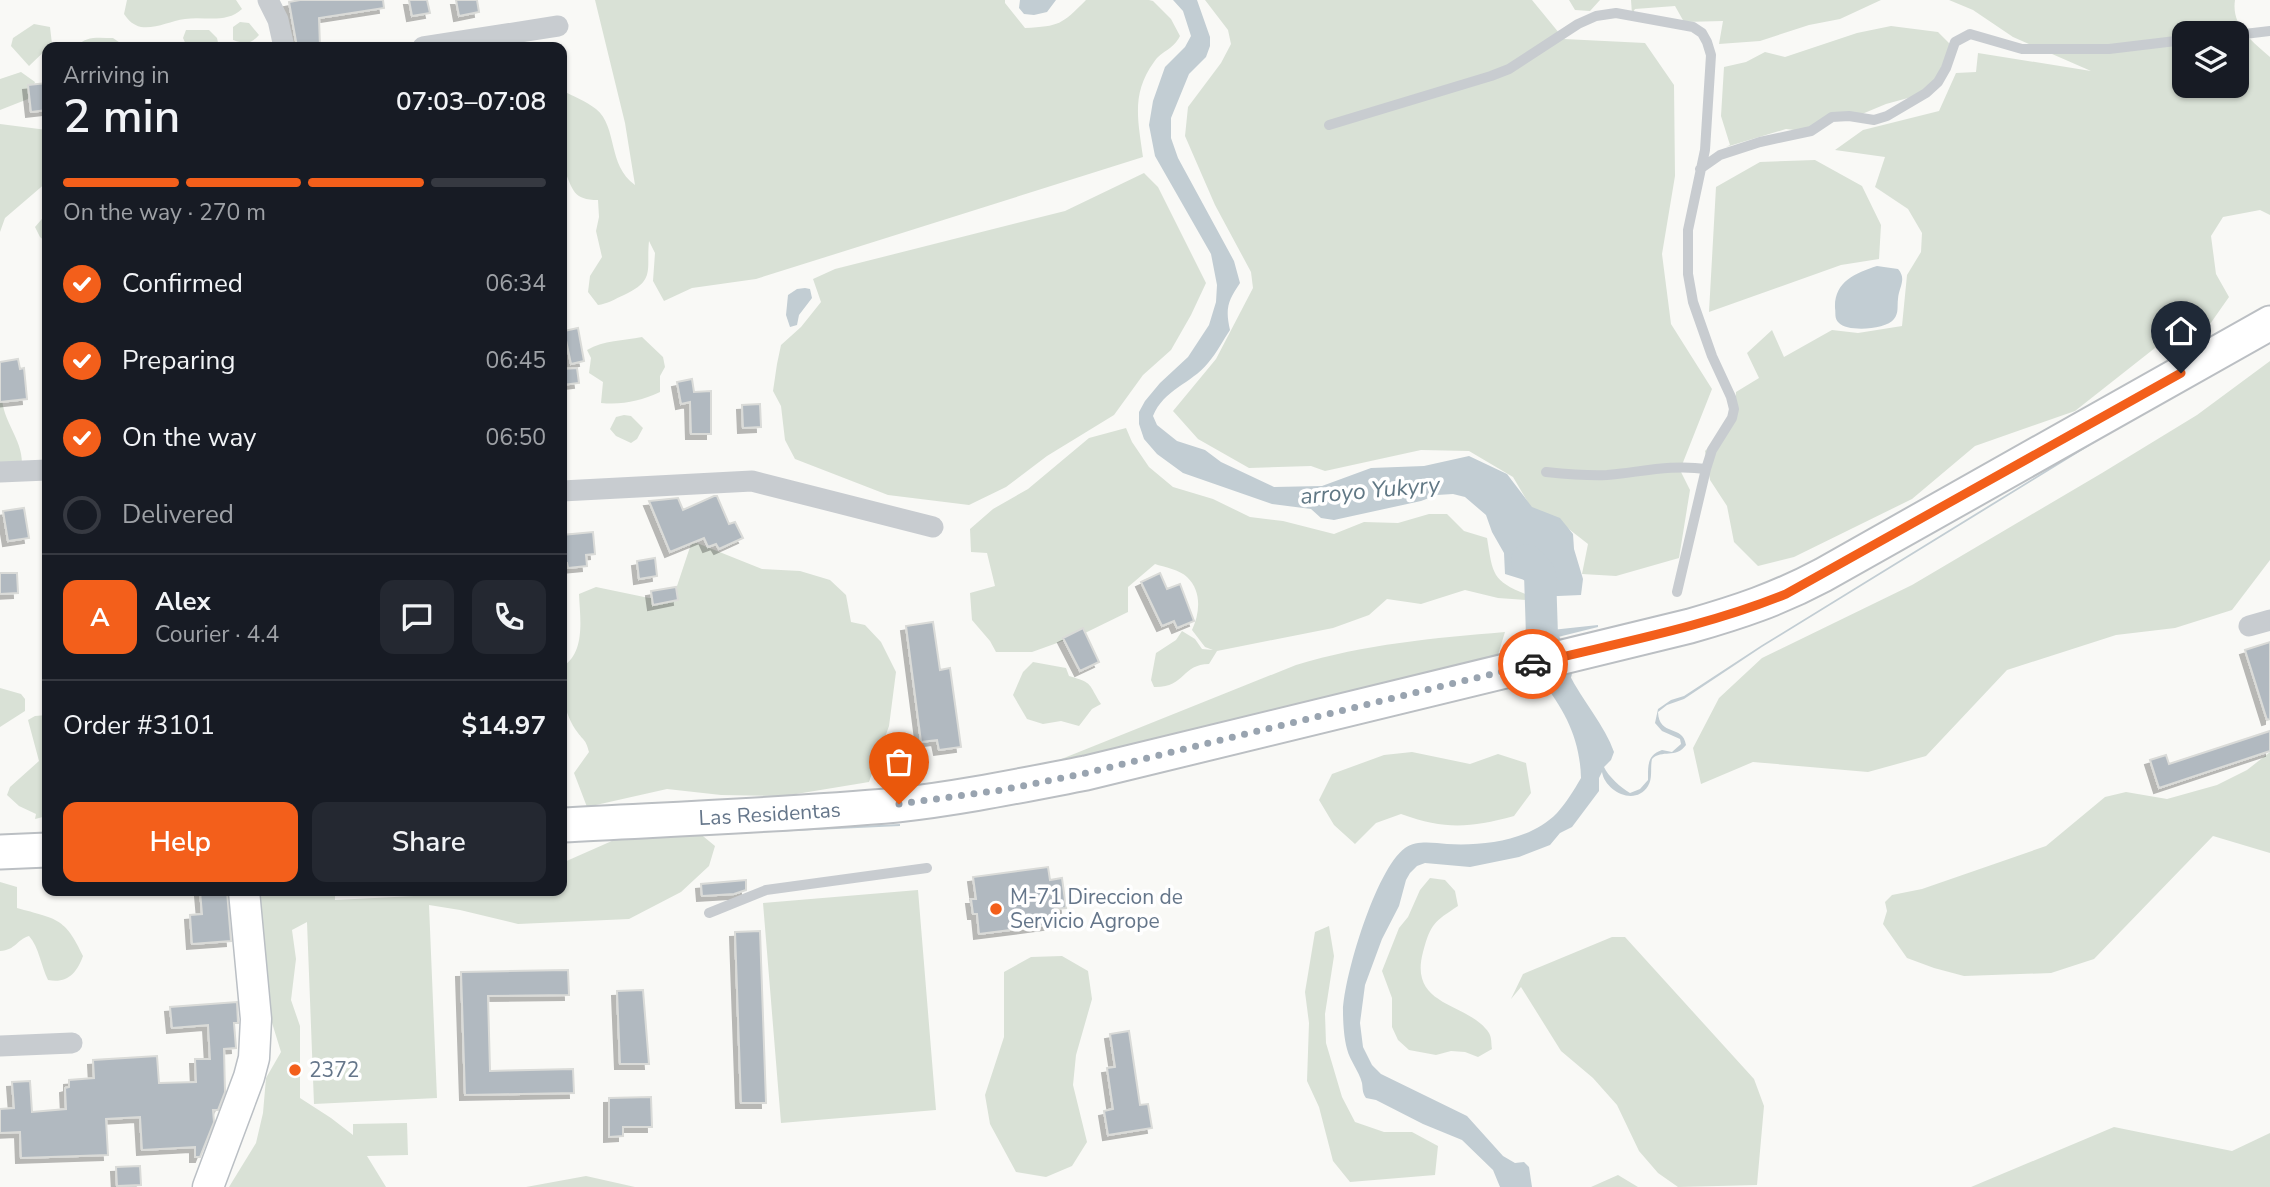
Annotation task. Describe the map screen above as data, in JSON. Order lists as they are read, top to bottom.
{
  "streets": {
    "main road": ["Las Residentas"]
  },
  "water": ["arroyo Yukyry"],
  "places": ["M-71 Direccion de Servicio Agrope", "2372"],
  "page": {
    "heading": ["2 min", "Arriving in", "07:03–07:08"],
    "panel": [
      "Alex",
      "Courier · 4.4",
      "Order #3101",
      "$14.97"
    ],
    "bar": "On the way · 270 m",
    "list": [
      ["Confirmed", "06:34"],
      ["Preparing", "06:45"],
      ["On the way", "06:50"],
      "Delivered"
    ],
    "round": "A",
    "buttons": ["Help", "Share"]
  }
}
